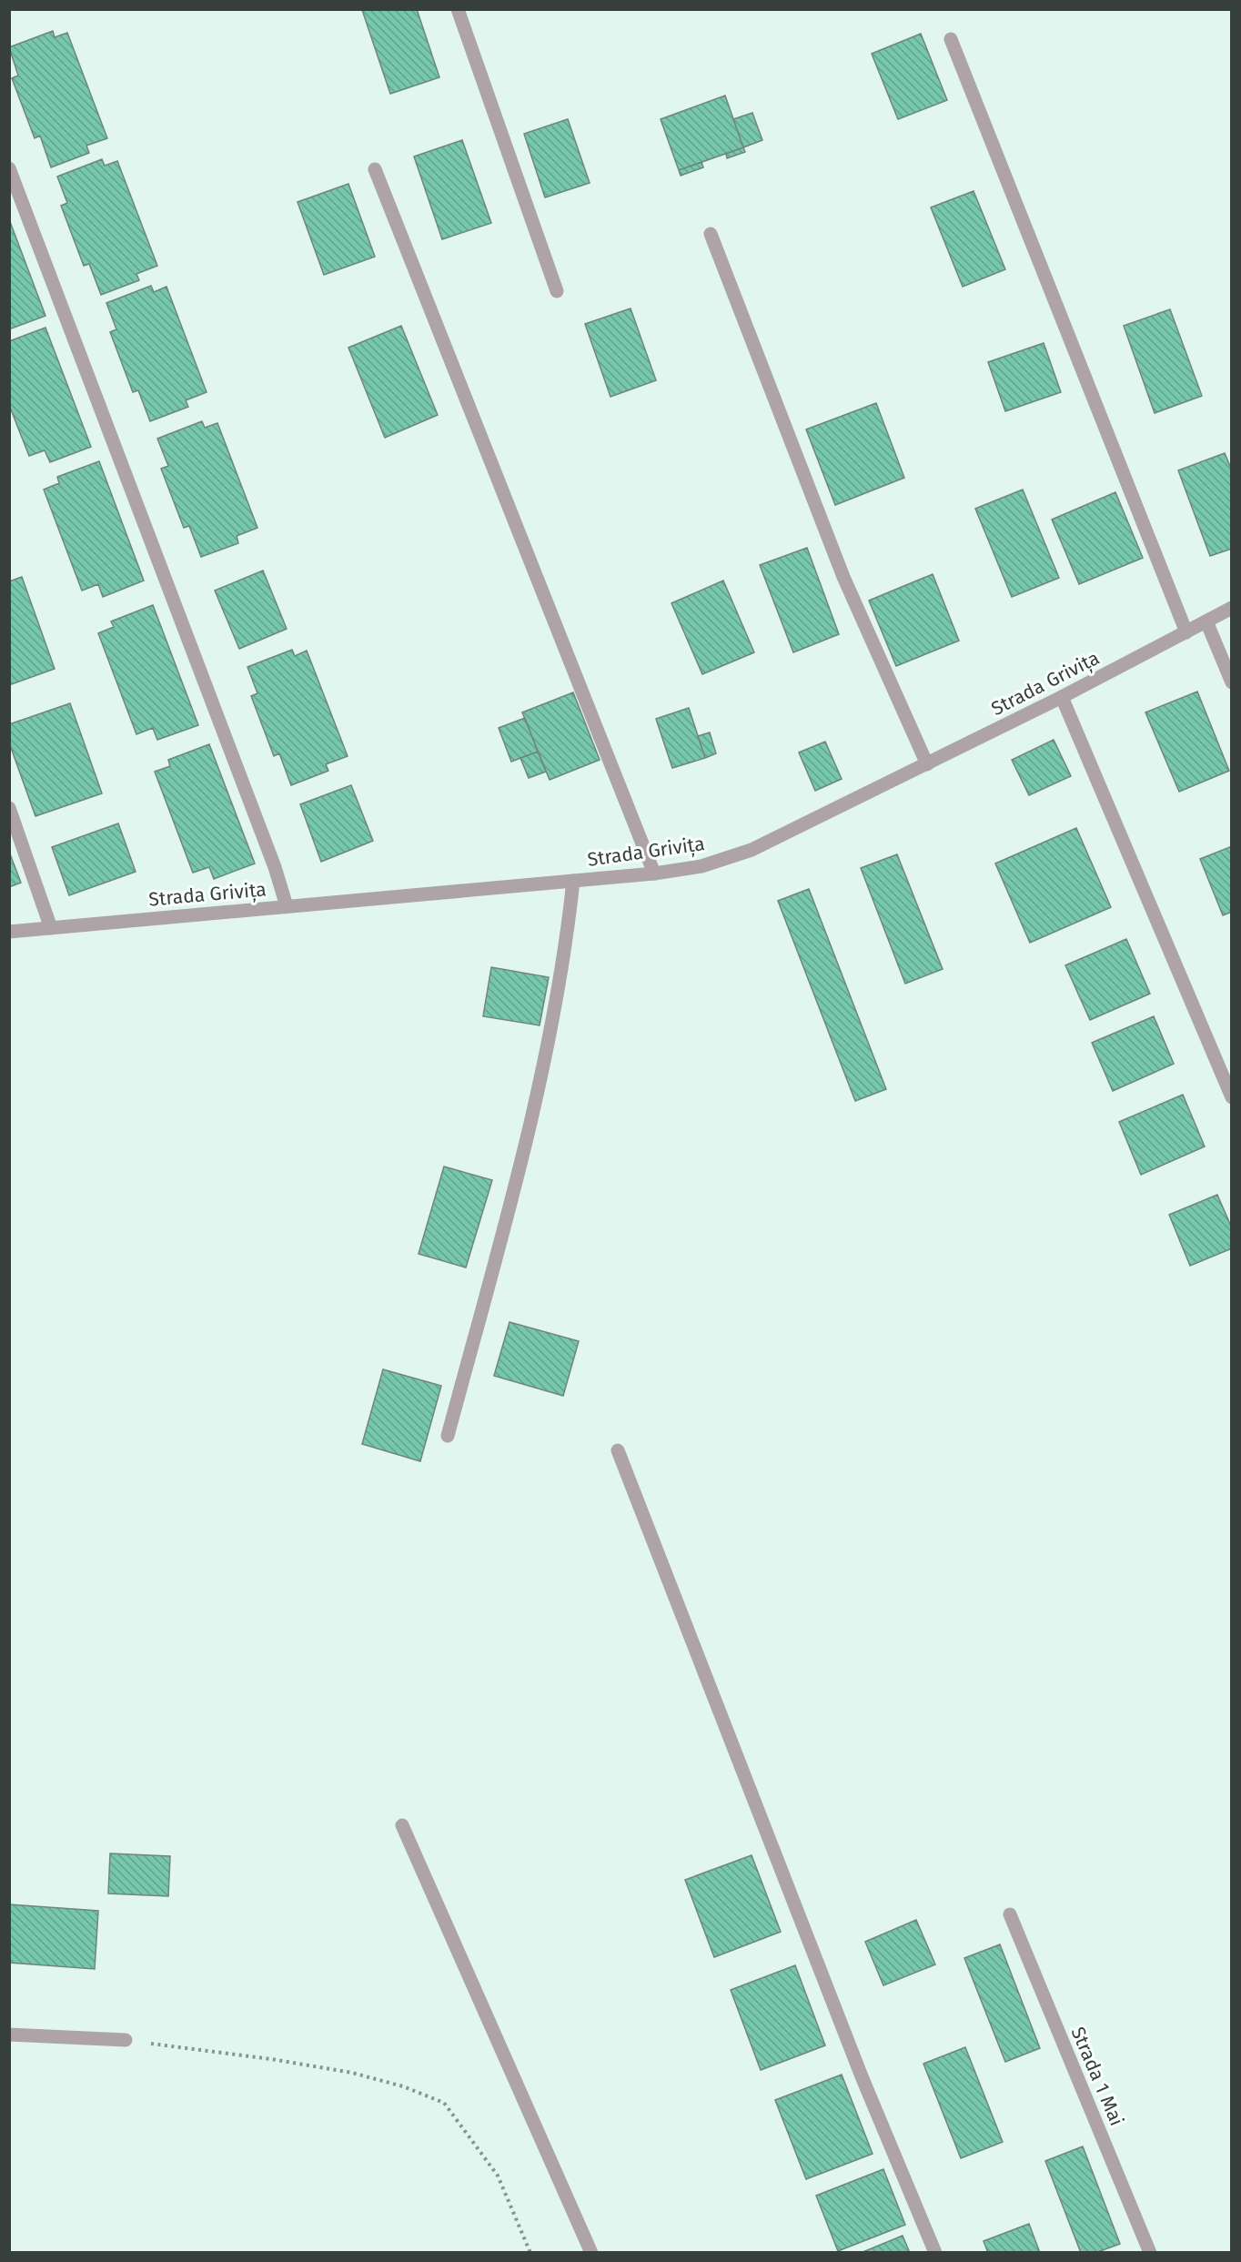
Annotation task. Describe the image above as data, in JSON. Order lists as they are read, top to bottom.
{
  "streets": {
    "street": ["Strada Grivița", "Strada 1 Mai"]
  }
}
